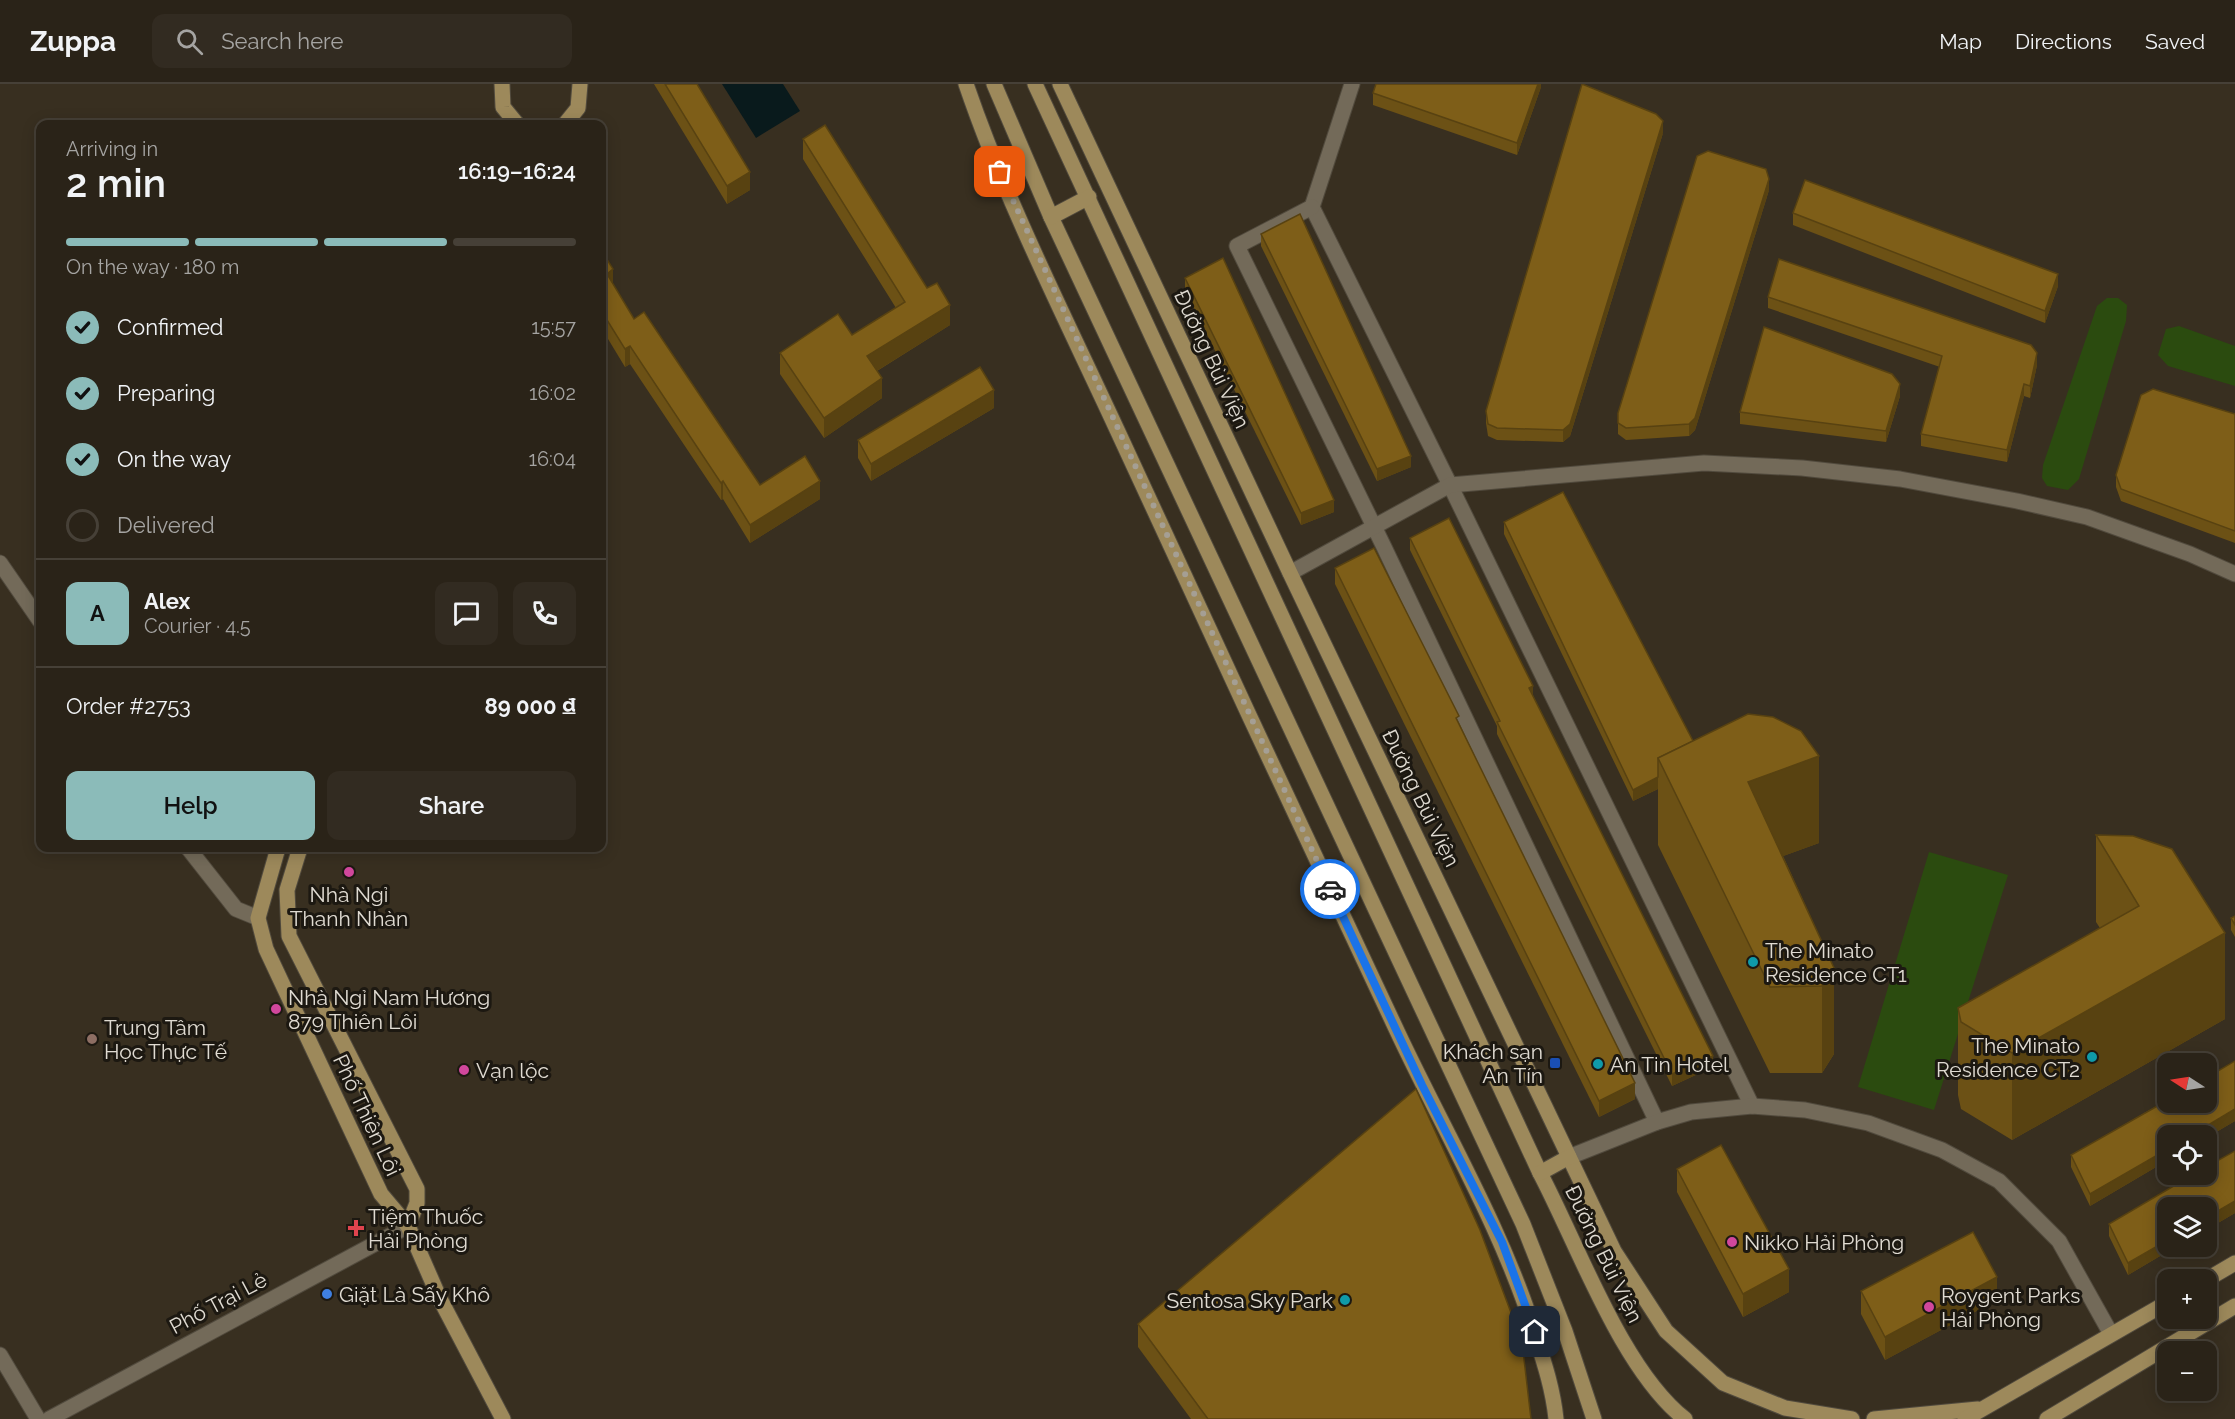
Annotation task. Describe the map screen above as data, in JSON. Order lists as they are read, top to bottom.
{
  "streets": {
    "main road": ["Đường Bùi Viện", "Phố Thiên Lôi"],
    "street": ["Phố Trại Lẻ"]
  },
  "crossings": [
    ["Phố Thiên Lôi", "Phố Trại Lẻ"]
  ],
  "places": {
    "other": [
      "Nhà Ngỉ Thanh Nhàn",
      "The Minato Residence CT1",
      "Nhà Ngỉ Nam Hương 879 Thiên Lôi",
      "Trung Tâm Học Thực Tế",
      "The Minato Residence CT2",
      "An Tin Hotel",
      "Vạn lộc",
      "Nikko Hải Phòng",
      "Giặt Là Sấy Khô",
      "Sentosa Sky Park",
      "Roygent Parks Hải Phòng"
    ],
    "transit": ["Khách sạn An Tín"],
    "health": ["Tiệm Thuốc Hải Phòng"]
  },
  "north": "left",
  "page": {
    "header": "Zuppa",
    "search": "Search here",
    "nav": ["Map", "Directions", "Saved"],
    "heading": ["2 min", "Arriving in", "16:19–16:24"],
    "panel": [
      "Alex",
      "Courier · 4.5",
      "Order #2753",
      "89 000 ₫"
    ],
    "bar": "On the way · 180 m",
    "list": [
      ["Confirmed", "15:57"],
      ["Preparing", "16:02"],
      ["On the way", "16:04"],
      "Delivered"
    ],
    "round": "A",
    "buttons": ["Help", "Share"],
    "map_buttons": ["+", "−"]
  }
}
